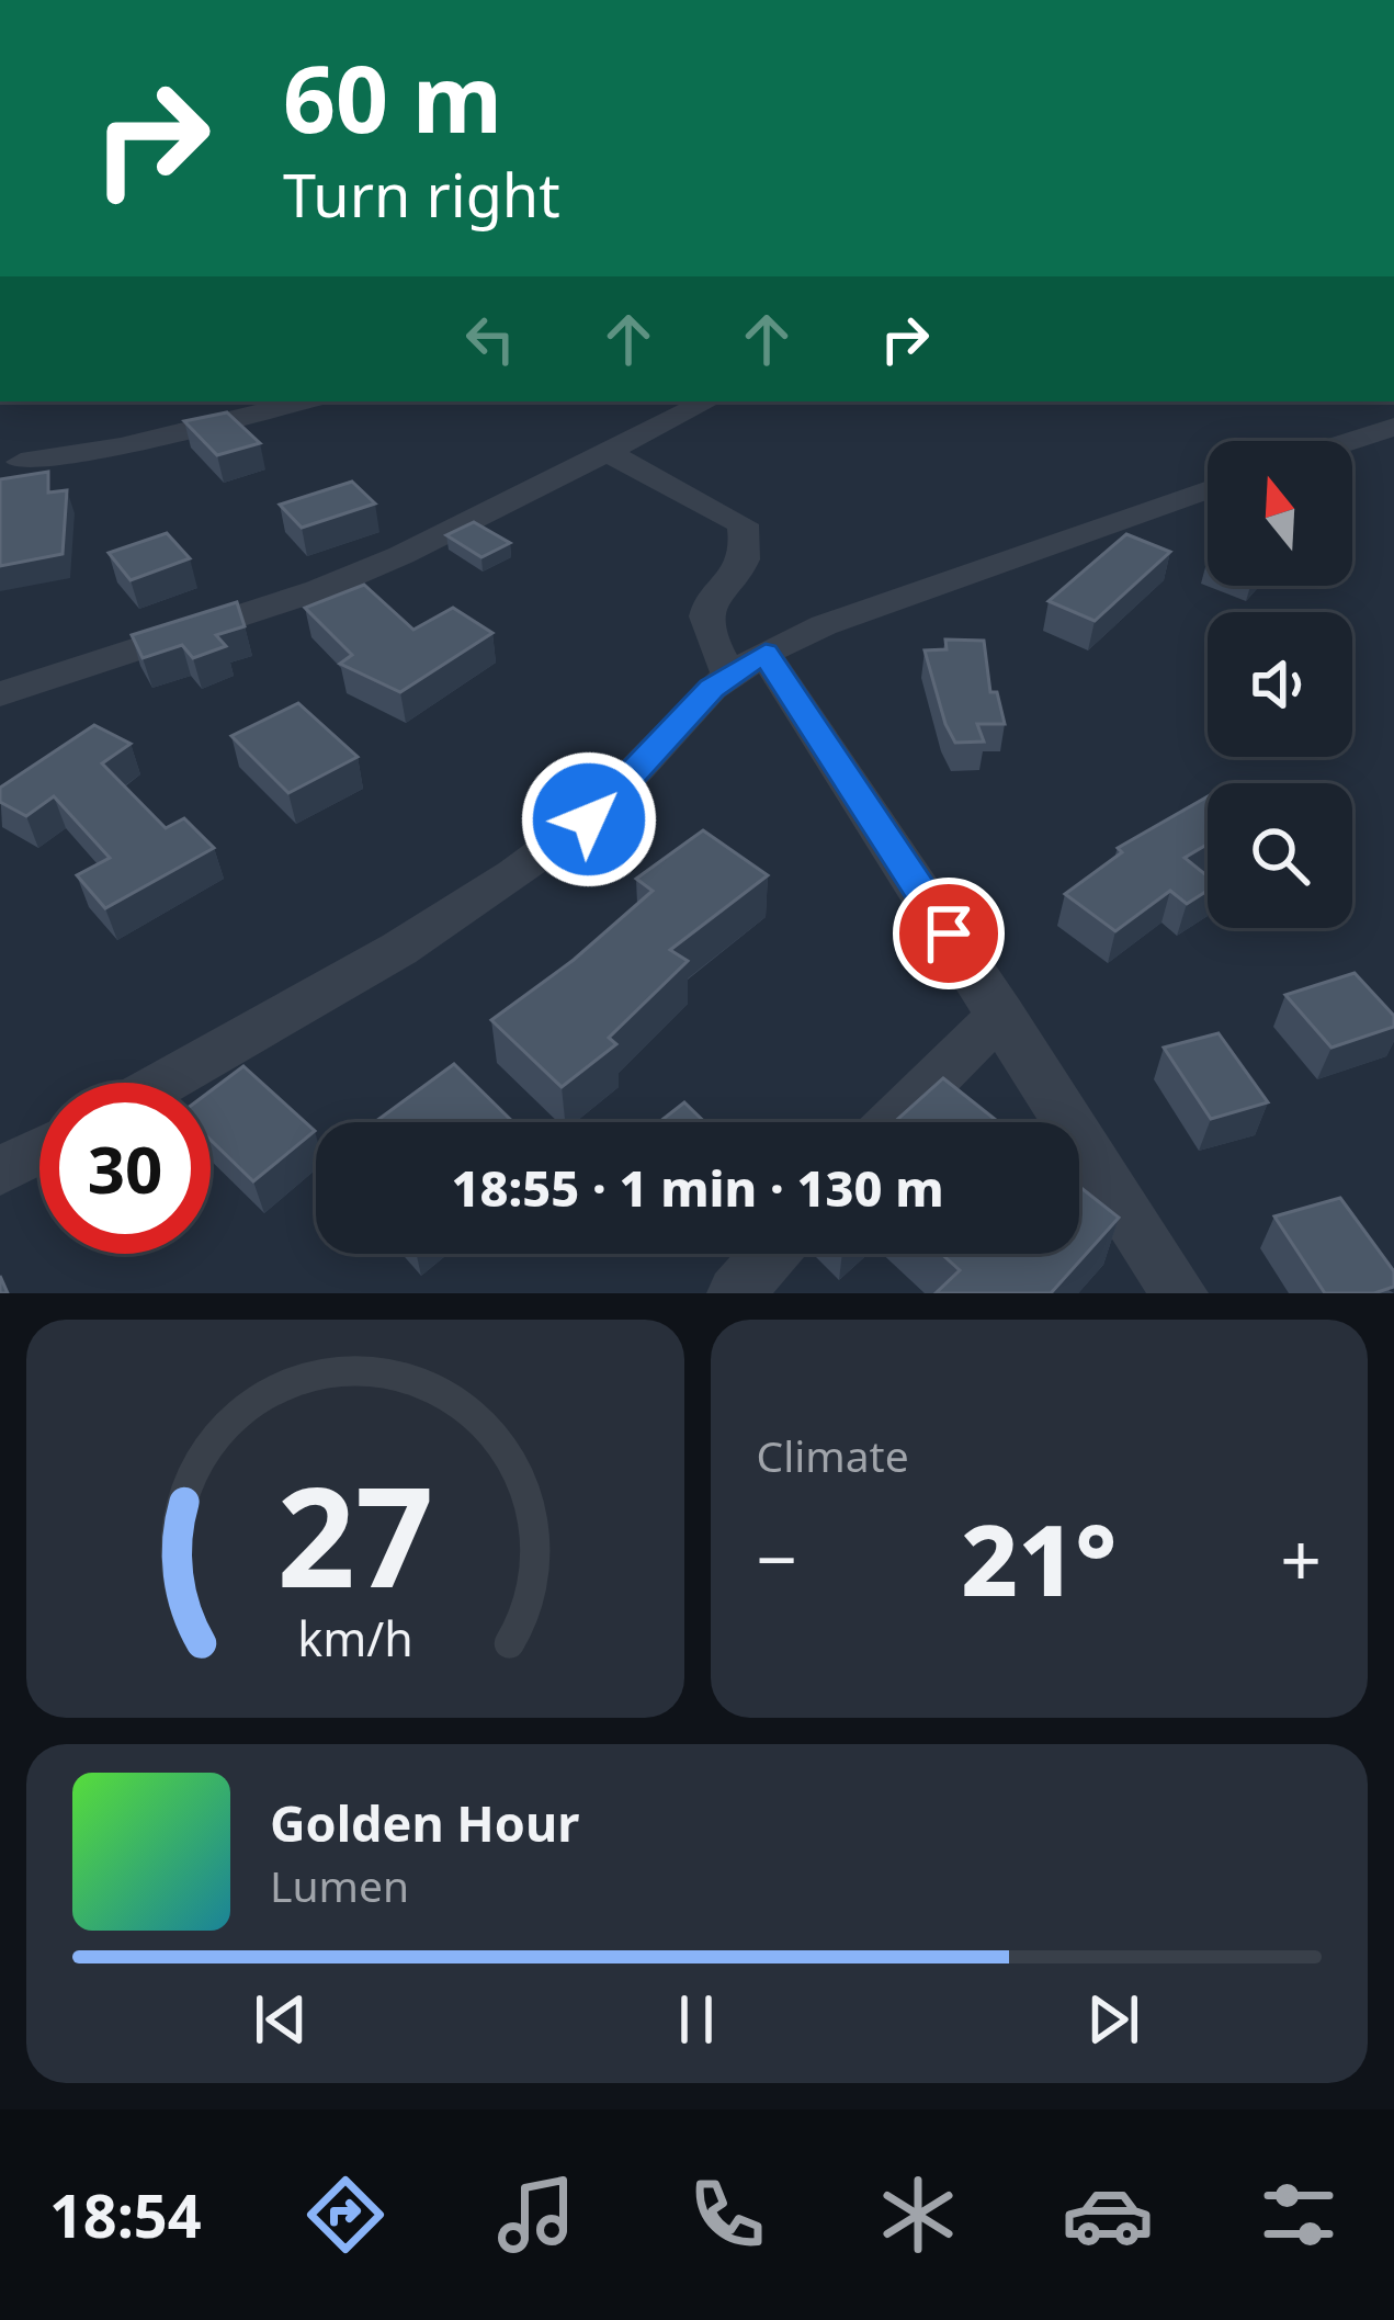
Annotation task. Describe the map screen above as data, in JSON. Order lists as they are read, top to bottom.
{
  "north": "top",
  "page": {
    "turn": ["60 m", "Turn right"],
    "limit": "30",
    "trip": "18:55 · 1 min · 130 m",
    "tile": "Climate",
    "heat": ["−", "21°", "+"],
    "song": ["Golden Hour", "Lumen"],
    "tabs": "18:54",
    "gauge": ["27", "km/h"]
  }
}
